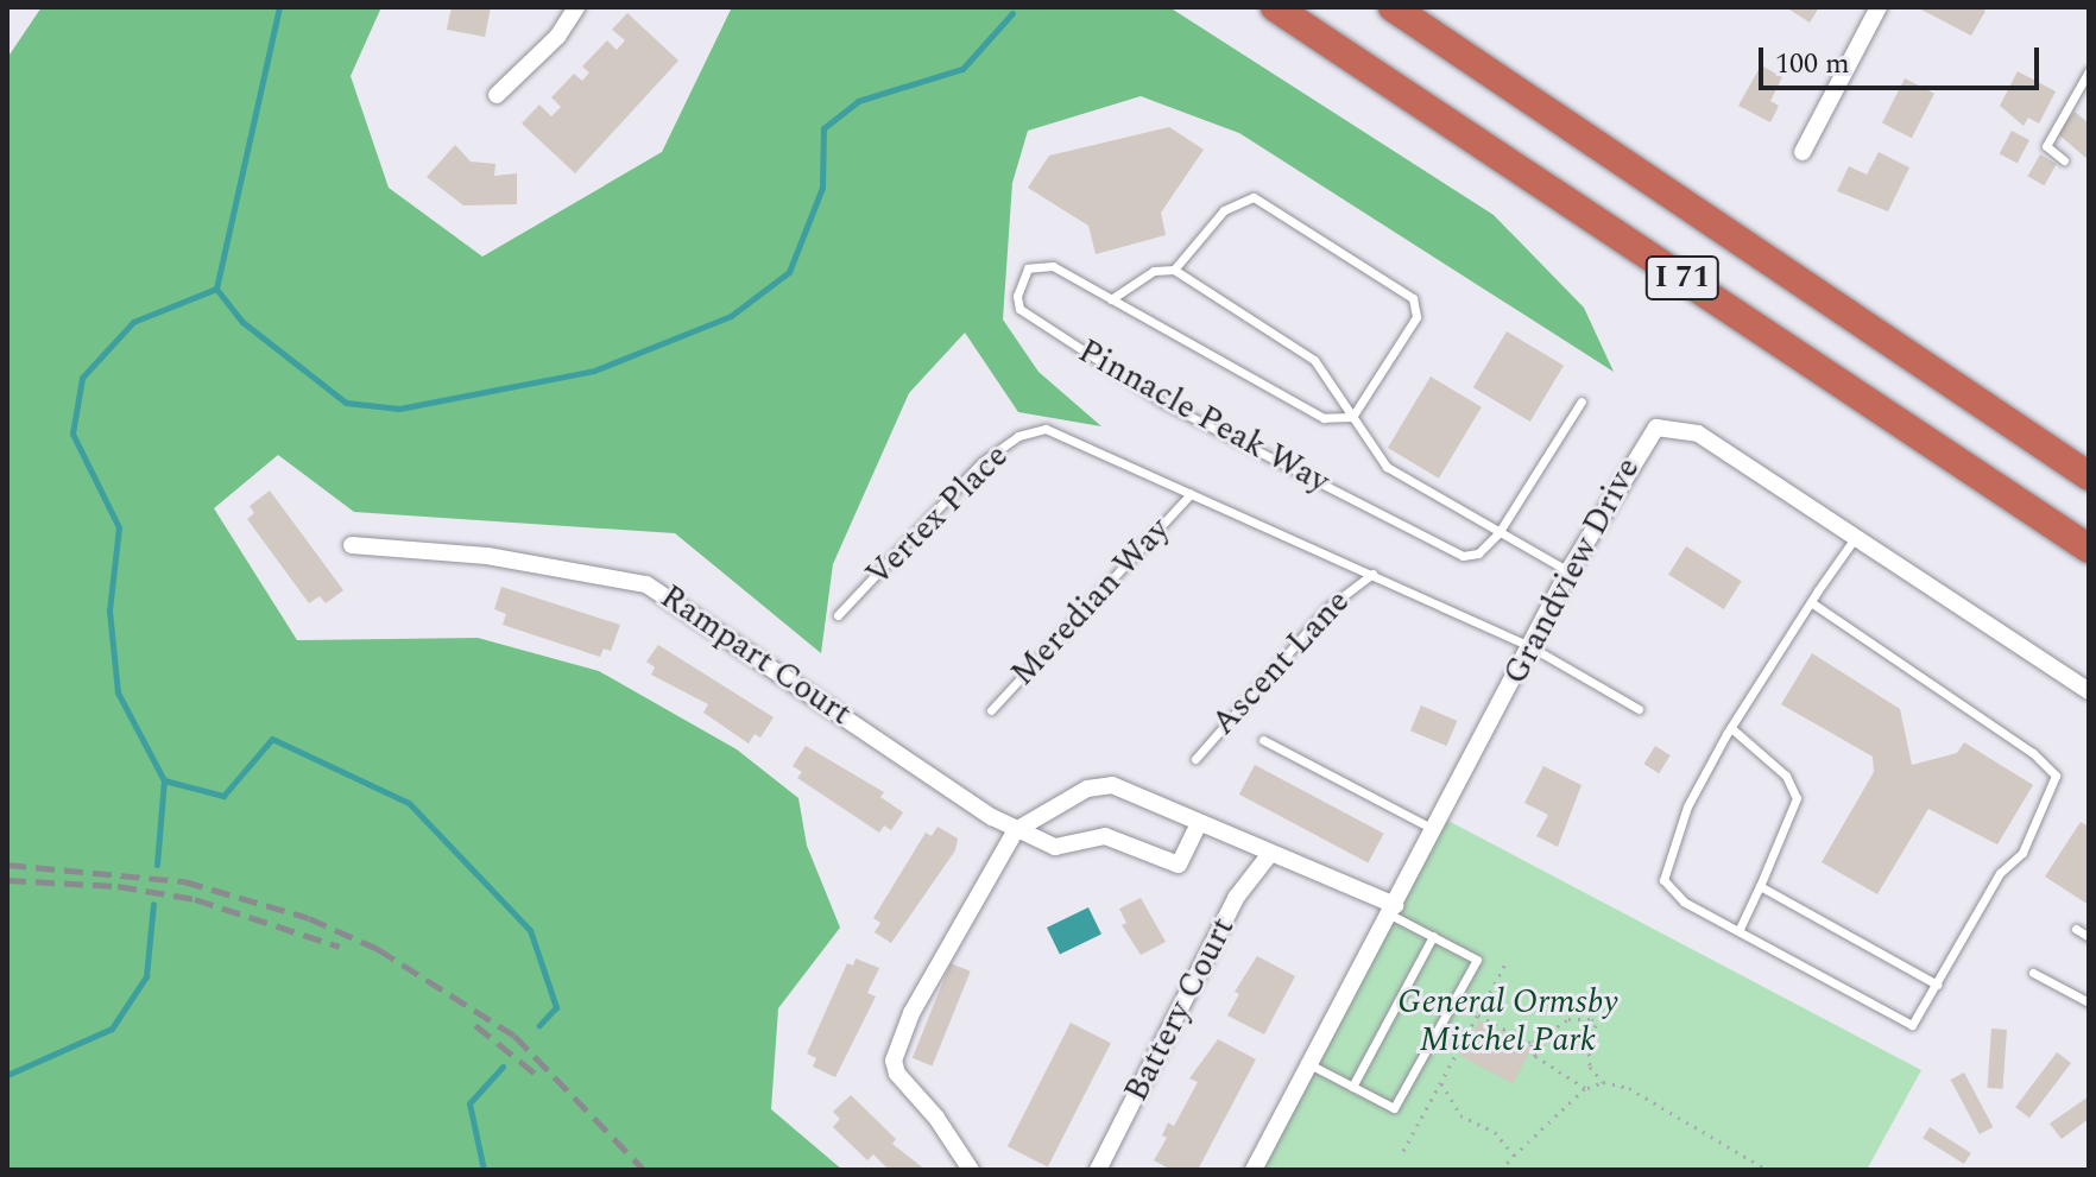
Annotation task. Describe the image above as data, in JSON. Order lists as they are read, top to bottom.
{
  "streets": {
    "highway": ["I 71"],
    "street": ["Grandview Drive", "Rampart Court", "Battery Court"],
    "lane": [
      "Pinnacle Peak Way",
      "Vertex Place",
      "Meredian Way",
      "Ascent Lane"
    ]
  },
  "crossings": [
    ["Pinnacle Peak Way", "Vertex Place"],
    ["Pinnacle Peak Way", "Grandview Drive"],
    ["Pinnacle Peak Way", "Meredian Way"],
    ["Pinnacle Peak Way", "Ascent Lane"]
  ],
  "parks": ["General Ormsby Mitchel Park"],
  "scale_bar": "100 m"
}
